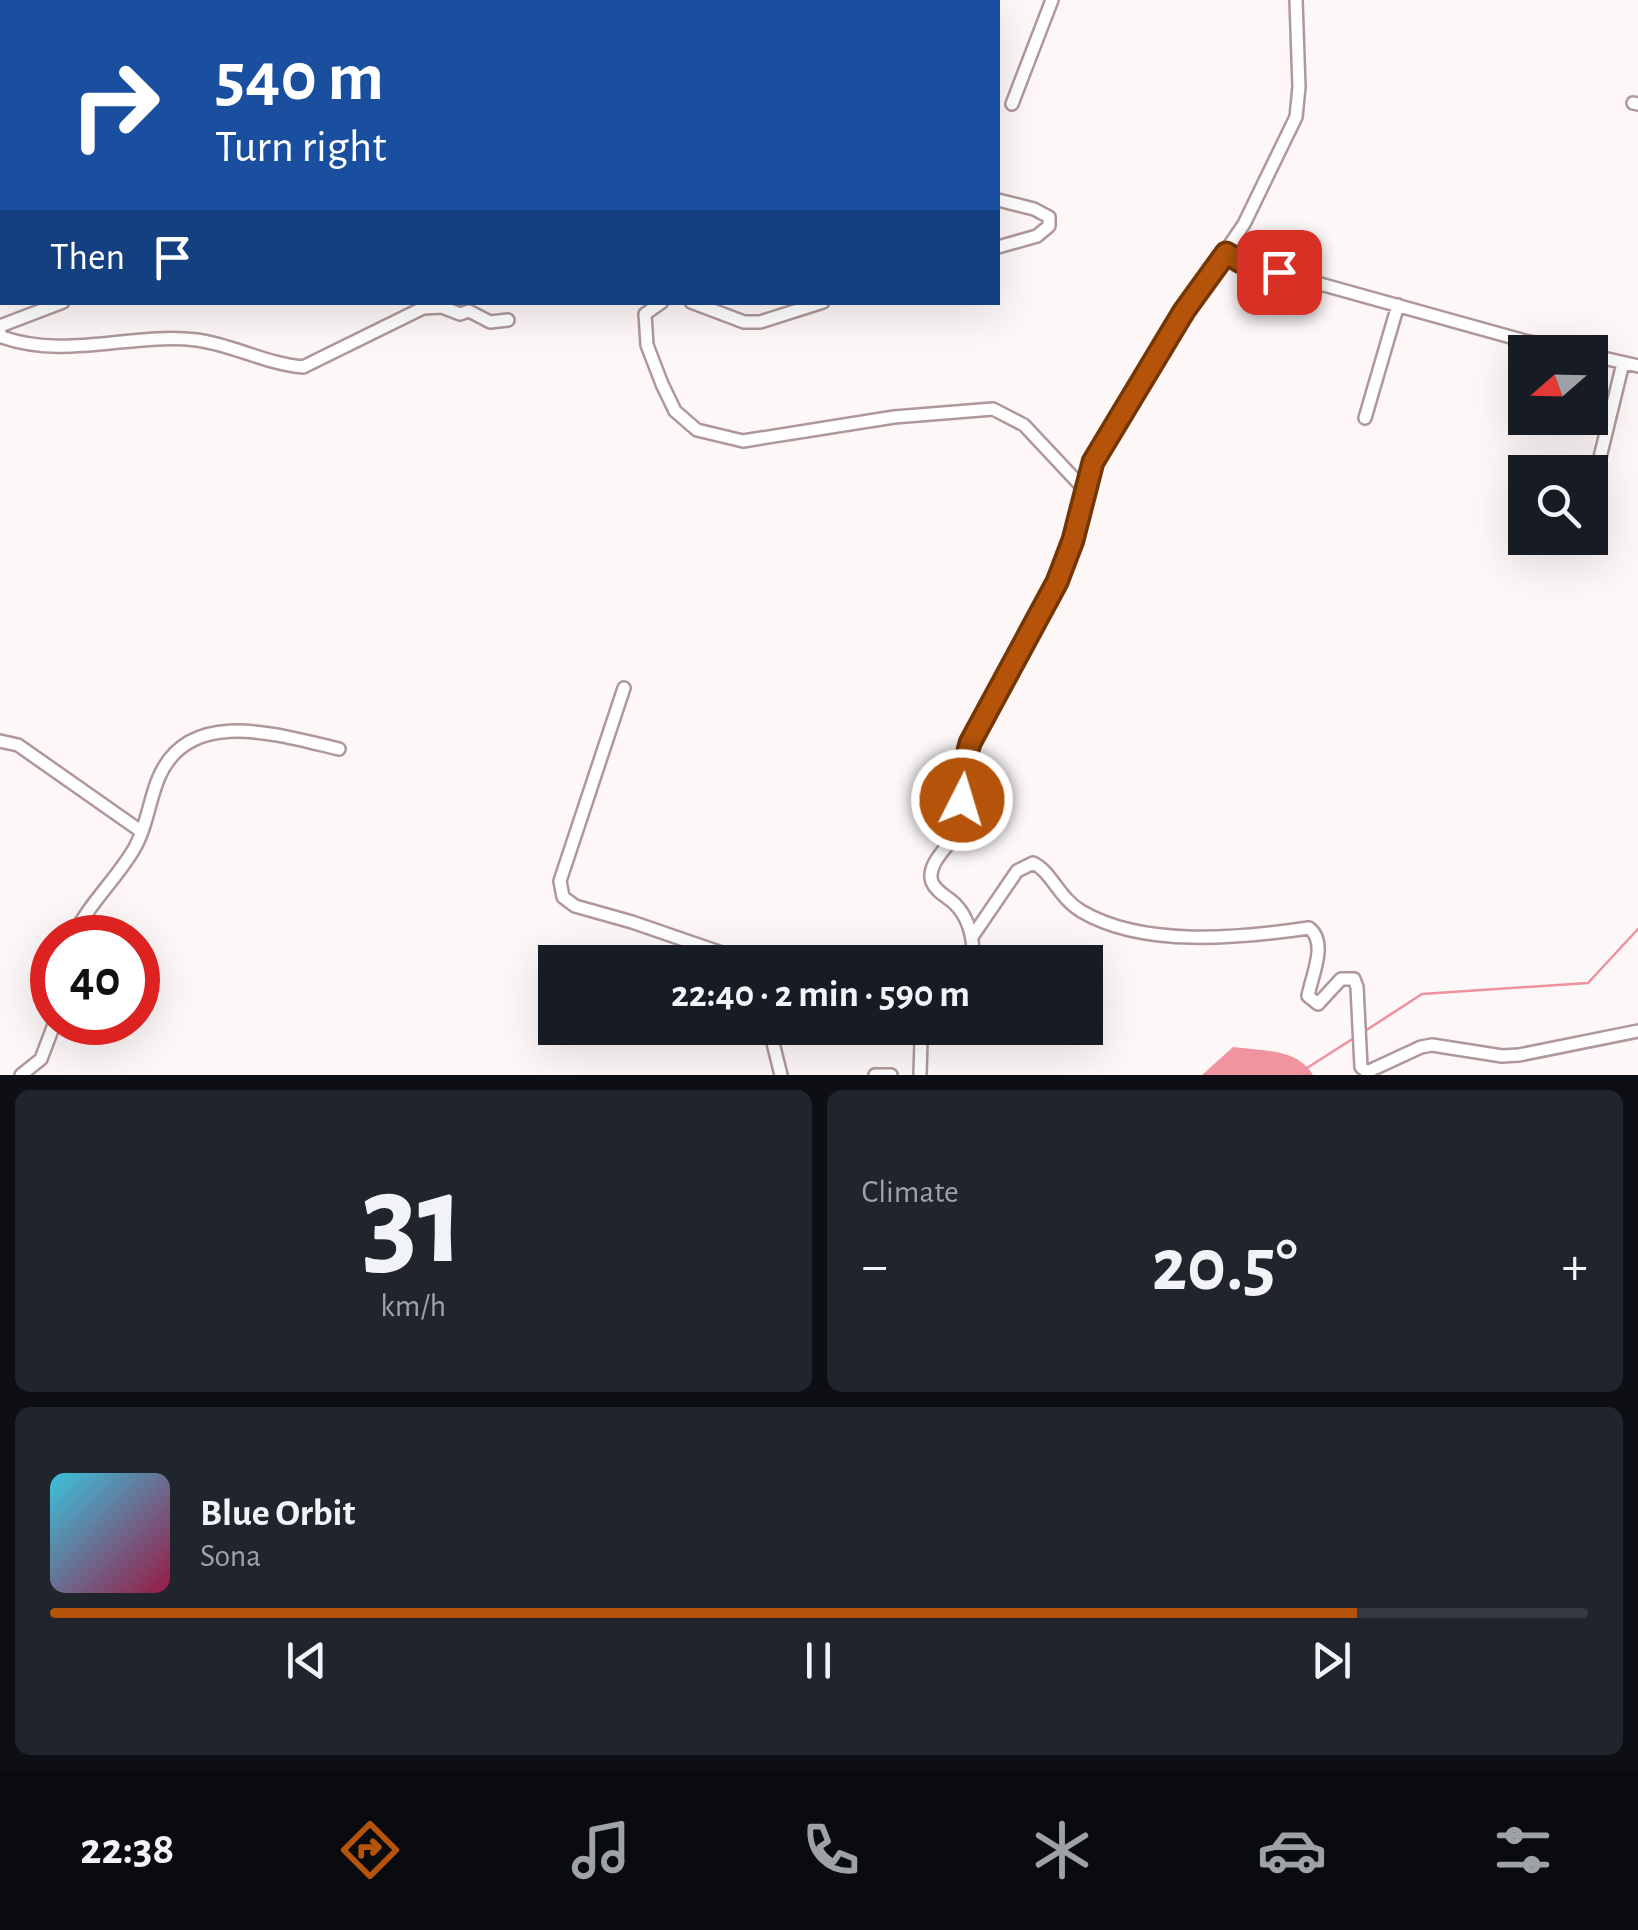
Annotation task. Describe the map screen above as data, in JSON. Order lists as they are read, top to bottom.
{
  "north": "left",
  "page": {
    "turn": ["540 m", "Turn right"],
    "then": "Then",
    "limit": "40",
    "trip": "22:40 · 2 min · 590 m",
    "tile": [
      ["31", "km/h"],
      "Climate"
    ],
    "heat": ["−", "20.5°", "+"],
    "song": ["Blue Orbit", "Sona"],
    "tabs": "22:38"
  }
}
